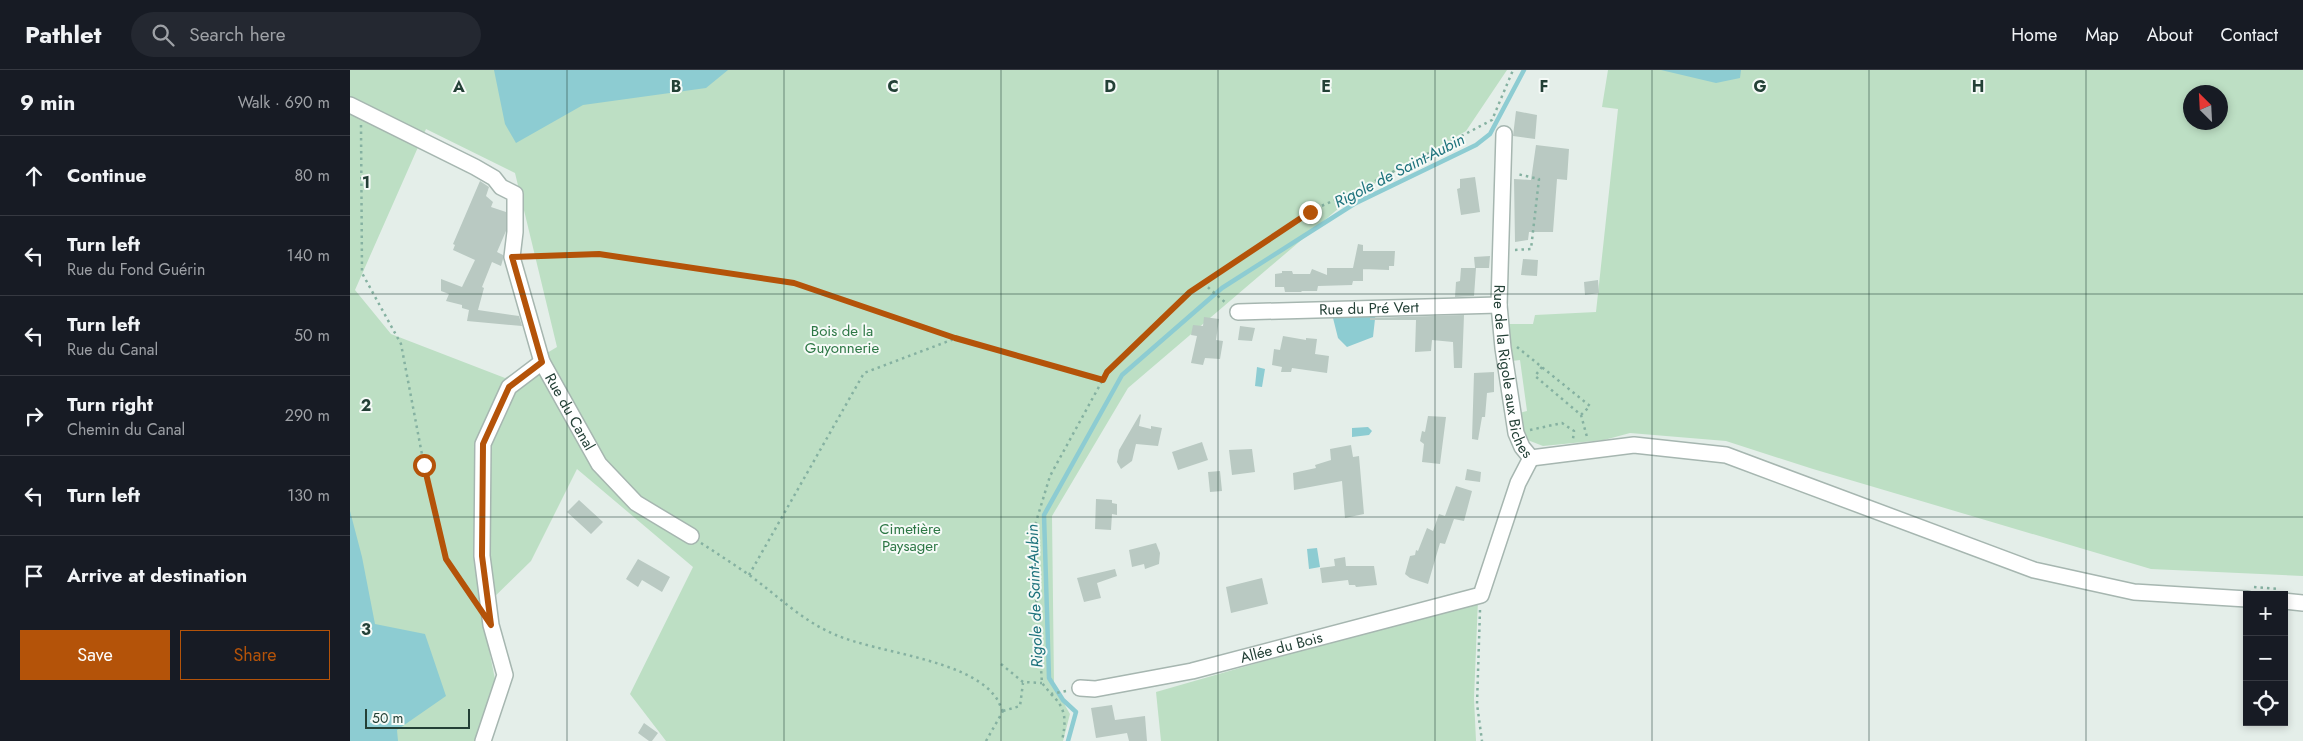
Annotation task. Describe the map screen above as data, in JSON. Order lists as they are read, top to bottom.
{
  "streets": {
    "street": [
      "Rue du Pré Vert",
      "Rue de la Rigole aux Biches",
      "Rue du Canal",
      "Allée du Bois"
    ]
  },
  "crossings": [
    ["Rue du Pré Vert", "Rue de la Rigole aux Biches"],
    ["Rue de la Rigole aux Biches", "Allée du Bois"]
  ],
  "water": ["Rigole de Saint-Aubin"],
  "parks": ["Bois de la Guyonnerie", "Cimetière Paysager"],
  "scale_bar": "50 m",
  "north": "top left",
  "page": {
    "header": "Pathlet",
    "search": "Search here",
    "nav": [
      "Home",
      "Map",
      "About",
      "Contact"
    ],
    "heading": ["9 min", "Walk · 690 m"],
    "list": [
      ["Continue", "80 m"],
      ["Turn left", "Rue du Fond Guérin", "140 m"],
      ["Turn left", "Rue du Canal", "50 m"],
      ["Turn right", "Chemin du Canal", "290 m"],
      ["Turn left", "130 m"],
      "Arrive at destination"
    ],
    "map_buttons": ["+", "−"],
    "buttons": ["Save", "Share"],
    "scale": "50 m"
  },
  "grid": {
    "columns": [
      "A",
      "B",
      "C",
      "D",
      "E",
      "F",
      "G",
      "H"
    ],
    "rows": ["1", "2", "3"]
  }
}
